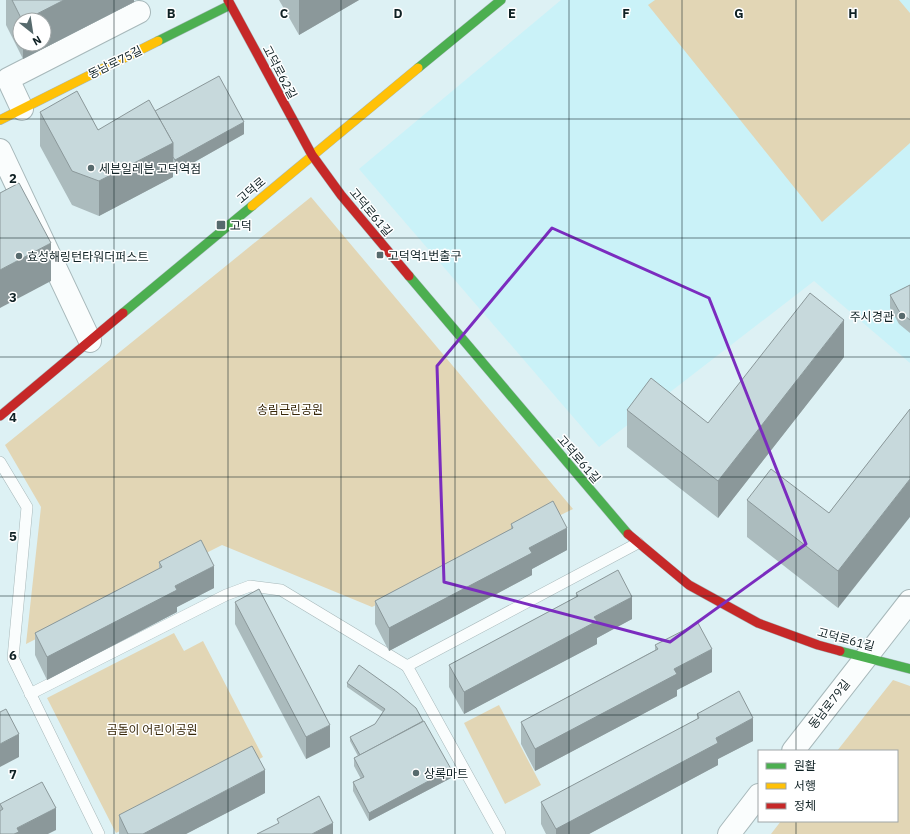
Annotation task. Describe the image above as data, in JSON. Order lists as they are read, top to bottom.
{
  "streets": {
    "street": [
      "동남로75길",
      "고덕로62길",
      "고덕로",
      "고덕로61길",
      "동남로79길"
    ]
  },
  "crossings": [
    ["동남로75길", "고덕로62길"],
    ["고덕로62길", "고덕로"],
    ["고덕로62길", "고덕로61길"],
    ["고덕로", "고덕로61길"],
    ["고덕로61길", "동남로79길"]
  ],
  "parks": ["송림근린공원", "곰돌이 어린이공원"],
  "places": {
    "other": [
      "세븐일레븐 고덕역점",
      "효성해링턴타워더퍼스트",
      "주시경관",
      "상록마트"
    ],
    "transit": ["고덕", "고덕역1번출구"]
  },
  "legend": ["원활", "서행", "정체"],
  "north": "bottom right",
  "grid": {
    "columns": [
      "B",
      "C",
      "D",
      "E",
      "F",
      "G",
      "H"
    ],
    "rows": [
      "2",
      "3",
      "4",
      "5",
      "6",
      "7"
    ]
  }
}
